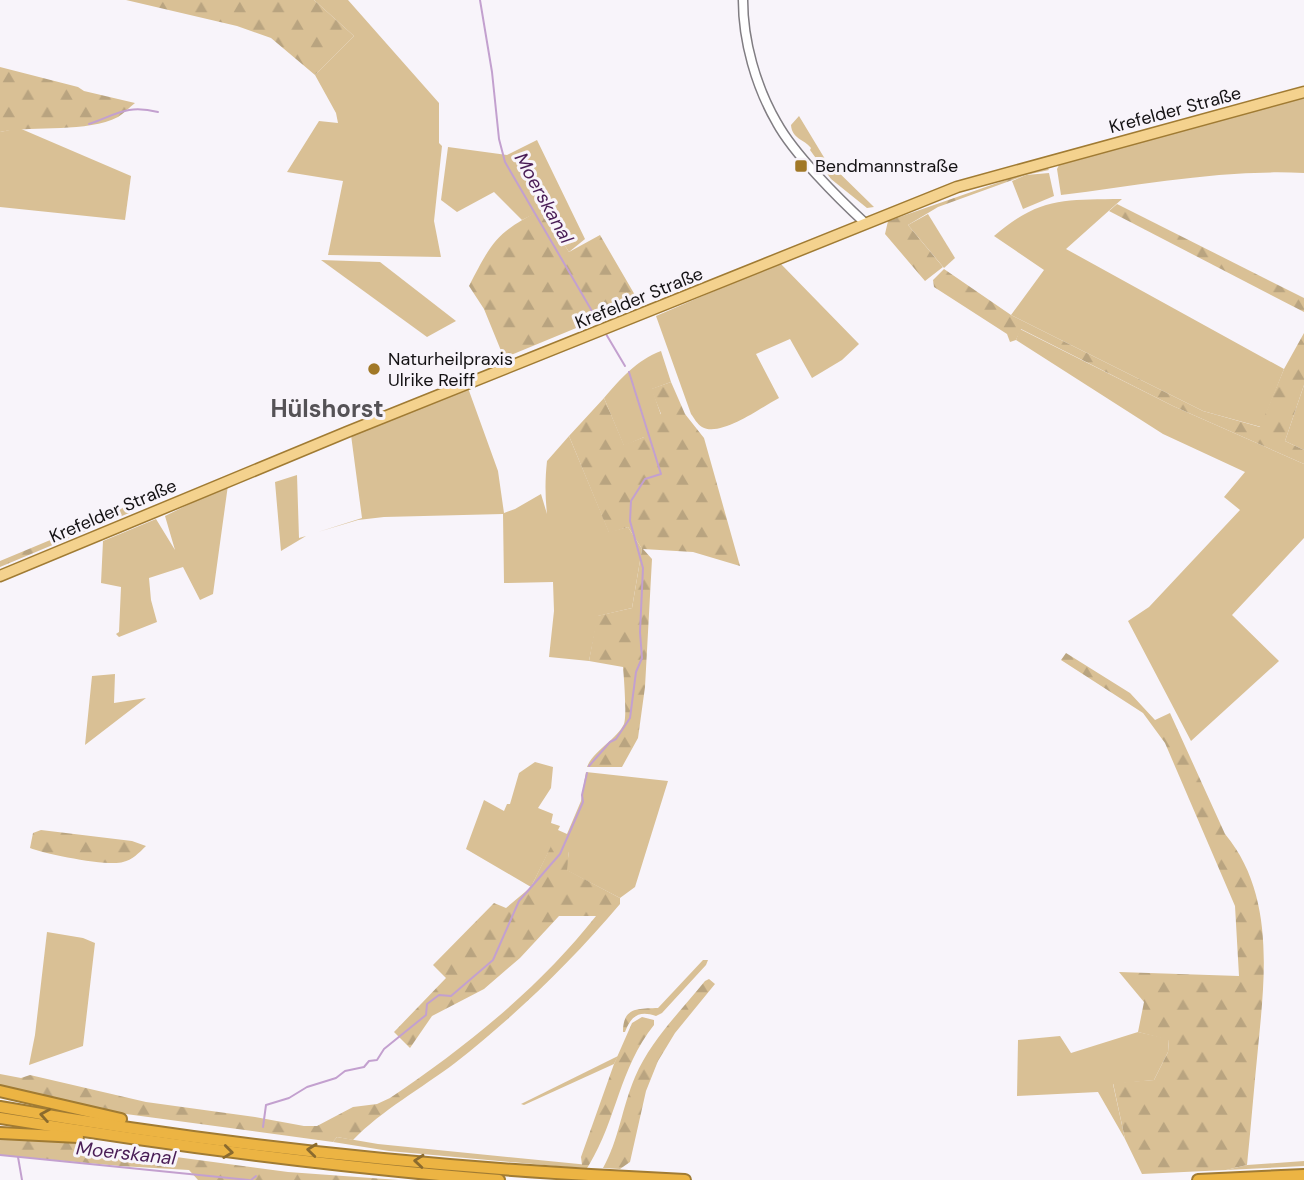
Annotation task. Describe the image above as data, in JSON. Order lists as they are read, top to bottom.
{
  "streets": {
    "main road": ["Krefelder Straße"]
  },
  "districts": ["Hülshorst"],
  "water": ["Moerskanal"],
  "places": {
    "transit": ["Bendmannstraße"],
    "other": ["Naturheilpraxis Ulrike Reiff"]
  }
}
